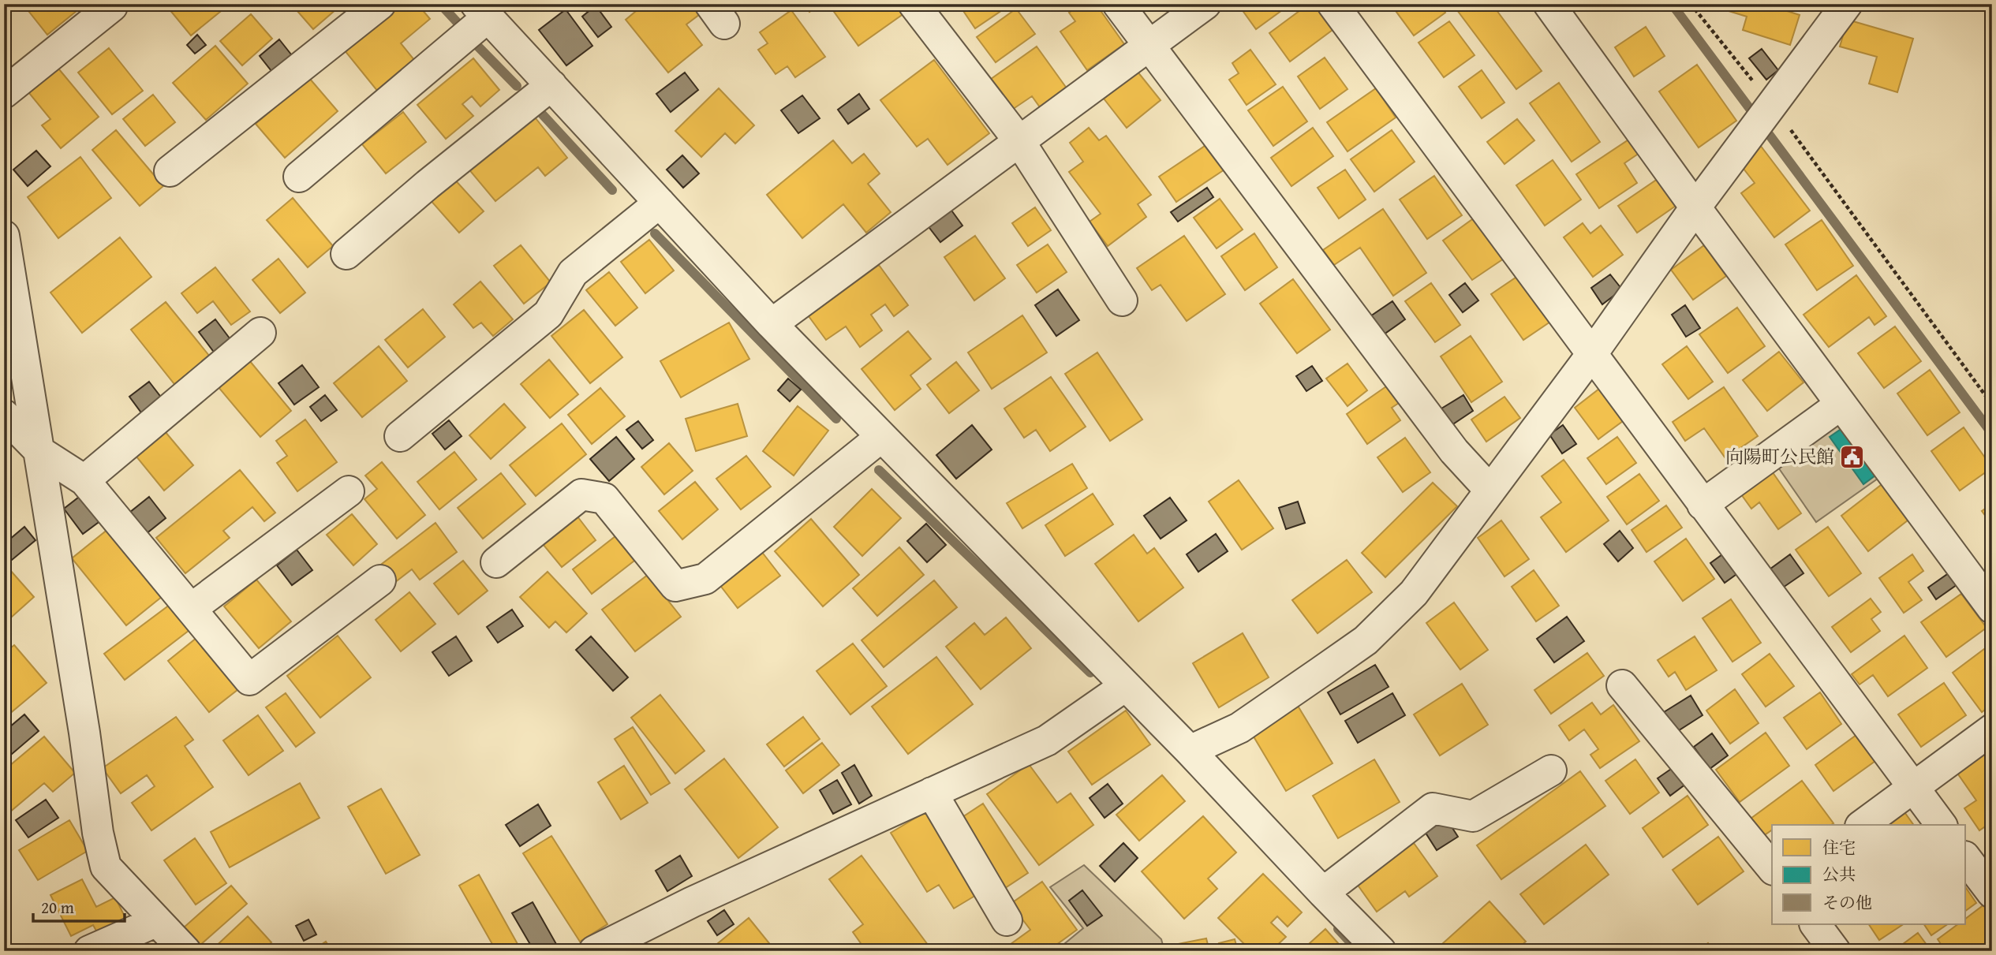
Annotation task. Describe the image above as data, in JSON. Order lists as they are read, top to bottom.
{
  "places": {
    "public building": ["向陽町公民館"]
  },
  "legend": ["住宅", "公共", "その他"],
  "scale_bar": "20 m"
}
